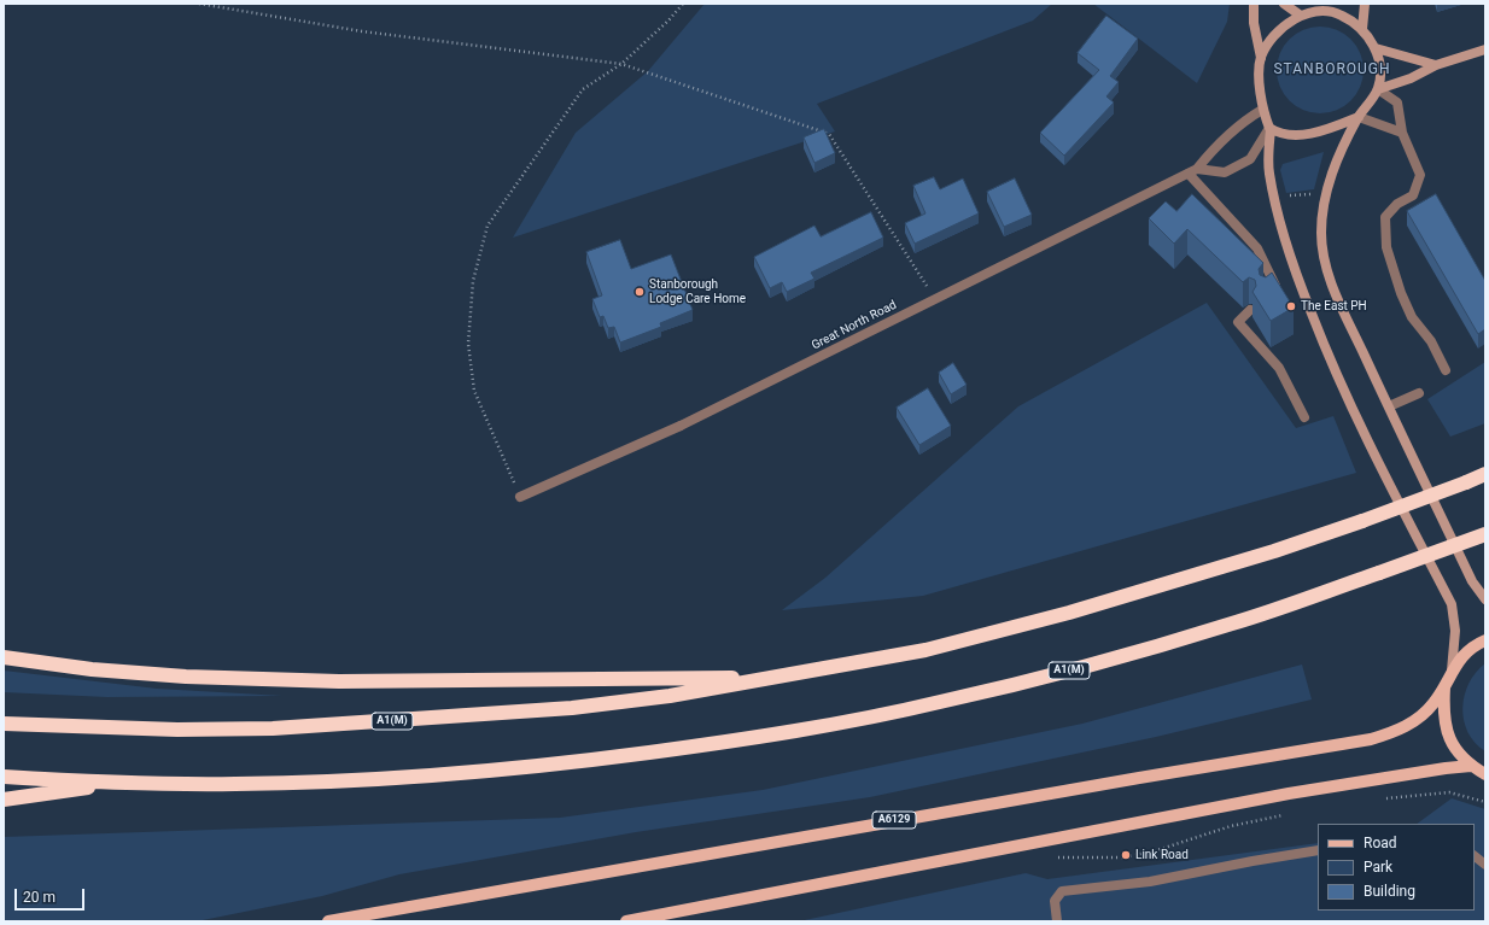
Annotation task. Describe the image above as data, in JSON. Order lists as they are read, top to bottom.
{
  "streets": {
    "highway": ["A1(M)"],
    "main road": ["A6129"],
    "street": ["Great North Road"]
  },
  "districts": ["STANBOROUGH"],
  "places": ["Stanborough Lodge Care Home", "The East PH", "Link Road"],
  "legend": ["Road", "Park", "Building"],
  "scale_bar": "20 m"
}
